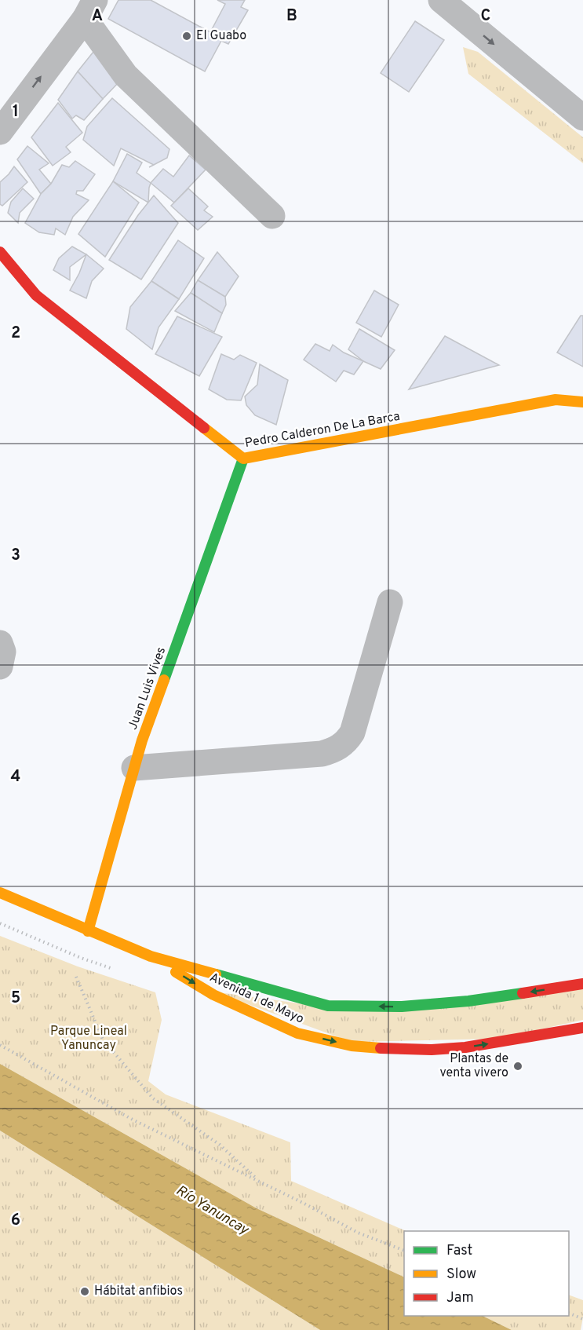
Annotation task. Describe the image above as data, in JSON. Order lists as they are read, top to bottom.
{
  "streets": {
    "street": ["Pedro Calderon De La Barca", "Juan Luis Vives", "Avenida 1 de Mayo"]
  },
  "crossings": [
    ["Pedro Calderon De La Barca", "Juan Luis Vives"],
    ["Juan Luis Vives", "Avenida 1 de Mayo"]
  ],
  "water": ["Río Yanuncay"],
  "parks": ["Parque Lineal Yanuncay"],
  "places": ["El Guabo", "Plantas de venta vivero", "Hábitat anfibios"],
  "legend": ["Fast", "Slow", "Jam"],
  "grid": {
    "columns": ["A", "B", "C"],
    "rows": [
      "1",
      "2",
      "3",
      "4",
      "5",
      "6"
    ]
  }
}
